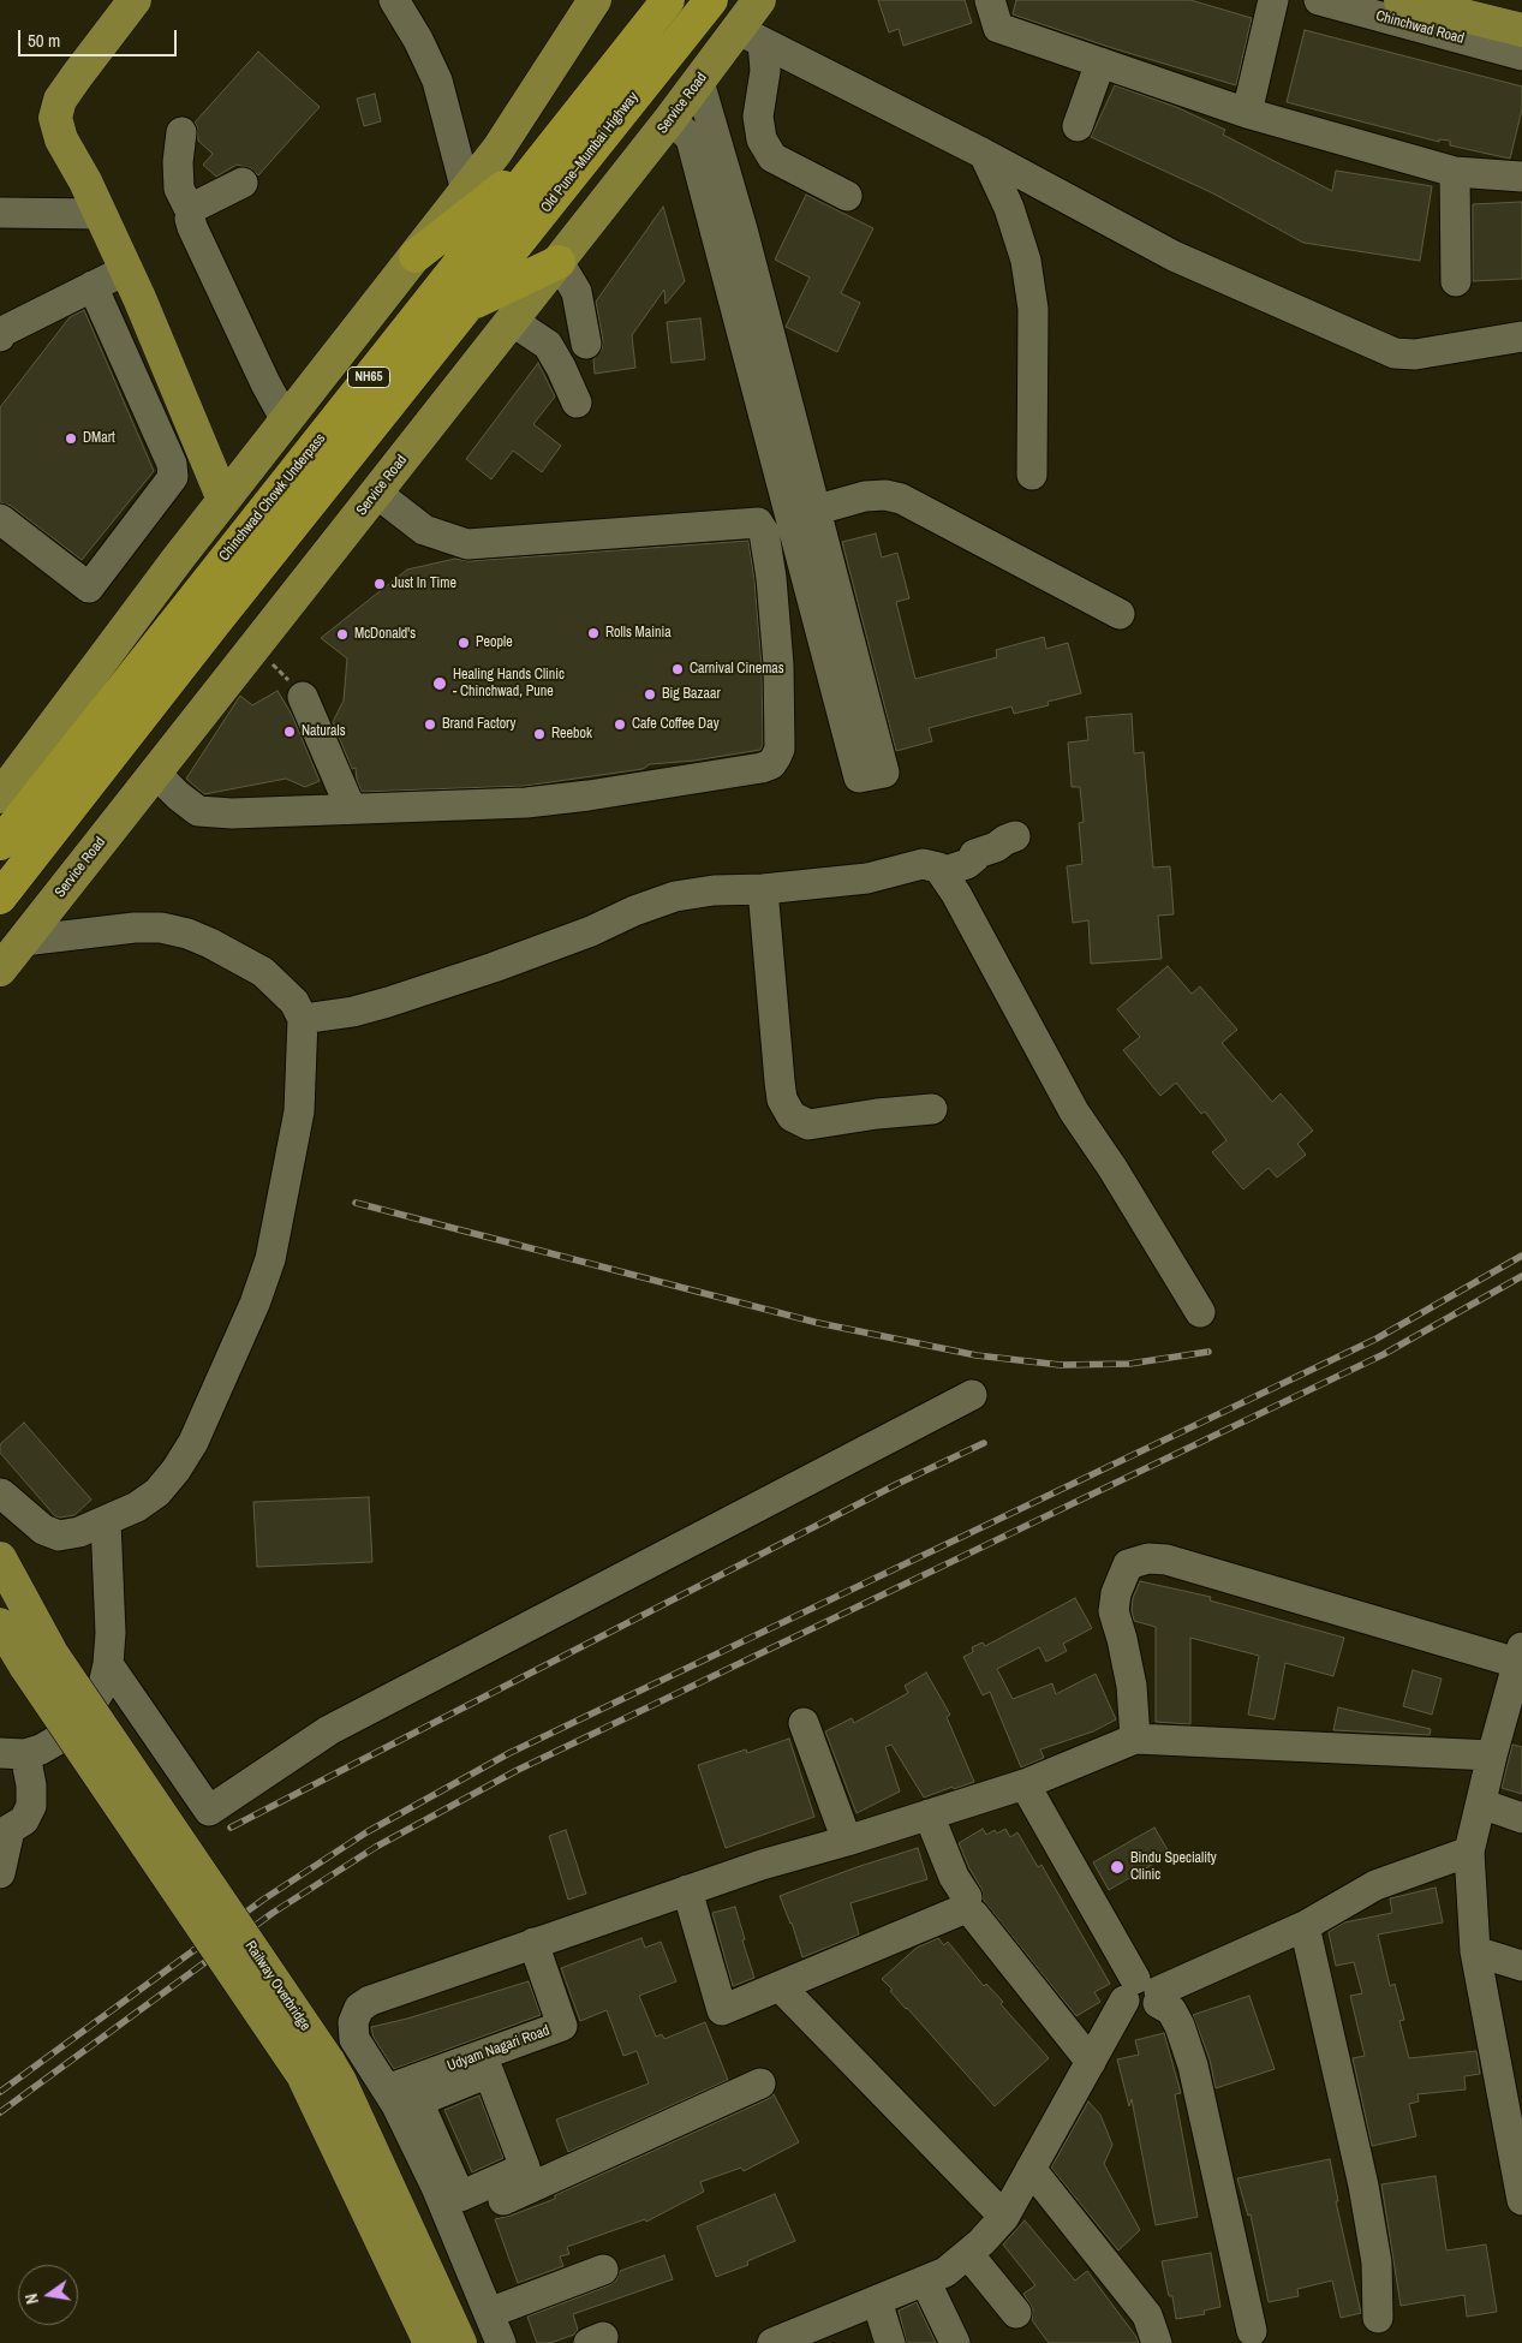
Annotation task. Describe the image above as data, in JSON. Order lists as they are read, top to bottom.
{
  "streets": {
    "highway": ["Old Pune–Mumbai Highway", "NH65", "Chinchwad Chowk Underpass"],
    "main road": ["Service Road", "Railway Overbridge"],
    "street": ["Chinchwad Road", "Udyam Nagari Road"]
  },
  "crossings": [
    ["Old Pune–Mumbai Highway", "NH65"],
    ["NH65", "Chinchwad Chowk Underpass"]
  ],
  "places": [
    "DMart",
    "Just In Time",
    "Rolls Mainia",
    "McDonald's",
    "People",
    "Carnival Cinemas",
    "Healing Hands Clinic - Chinchwad, Pune",
    "Big Bazaar",
    "Brand Factory",
    "Cafe Coffee Day",
    "Naturals",
    "Reebok",
    "Bindu Speciality Clinic"
  ],
  "scale_bar": "50 m",
  "north": "left"
}
